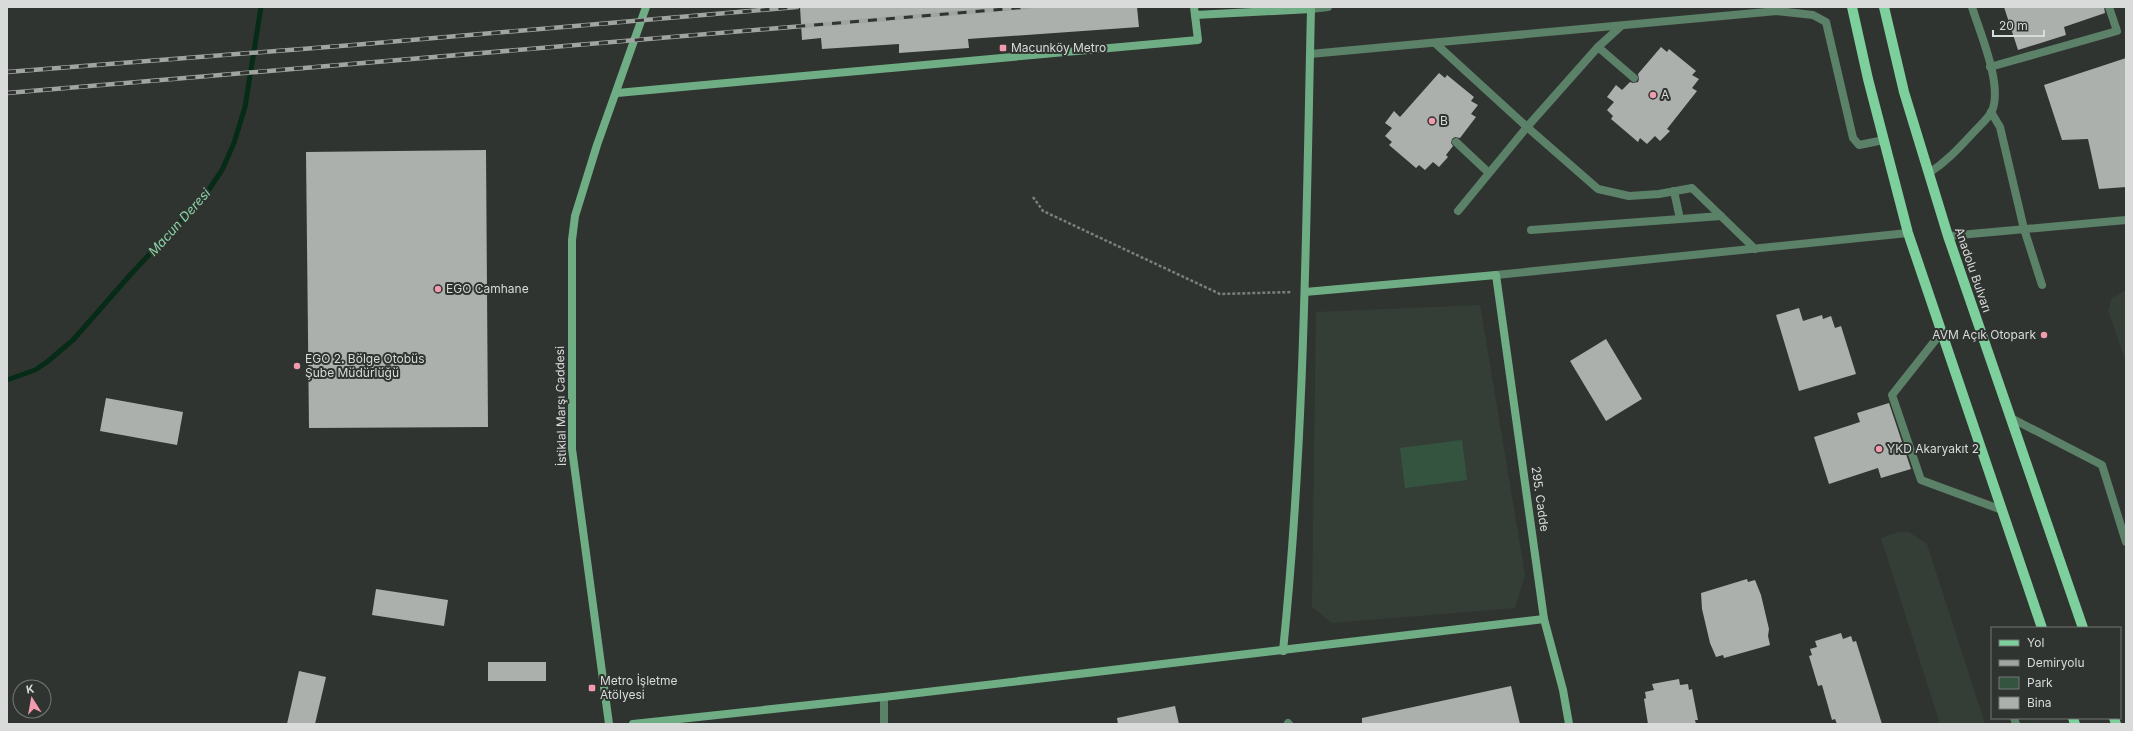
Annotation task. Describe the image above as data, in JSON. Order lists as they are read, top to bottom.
{
  "streets": {
    "main road": ["Anadolu Bulvarı"],
    "street": ["İstiklal Marşı Caddesi", "295. Cadde"]
  },
  "water": ["Macun Deresi"],
  "places": {
    "transit": ["Macunköy Metro", "Metro İşletme Atölyesi"],
    "other": [
      "A",
      "B",
      "EGO Camhane",
      "AVM Açık Otopark",
      "EGO 2. Bölge Otobüs Şube Müdürlüğü",
      "YKD Akaryakıt 2"
    ]
  },
  "legend": [
    "Yol",
    "Demiryolu",
    "Park",
    "Bina"
  ],
  "scale_bar": "20 m",
  "north": "top"
}
